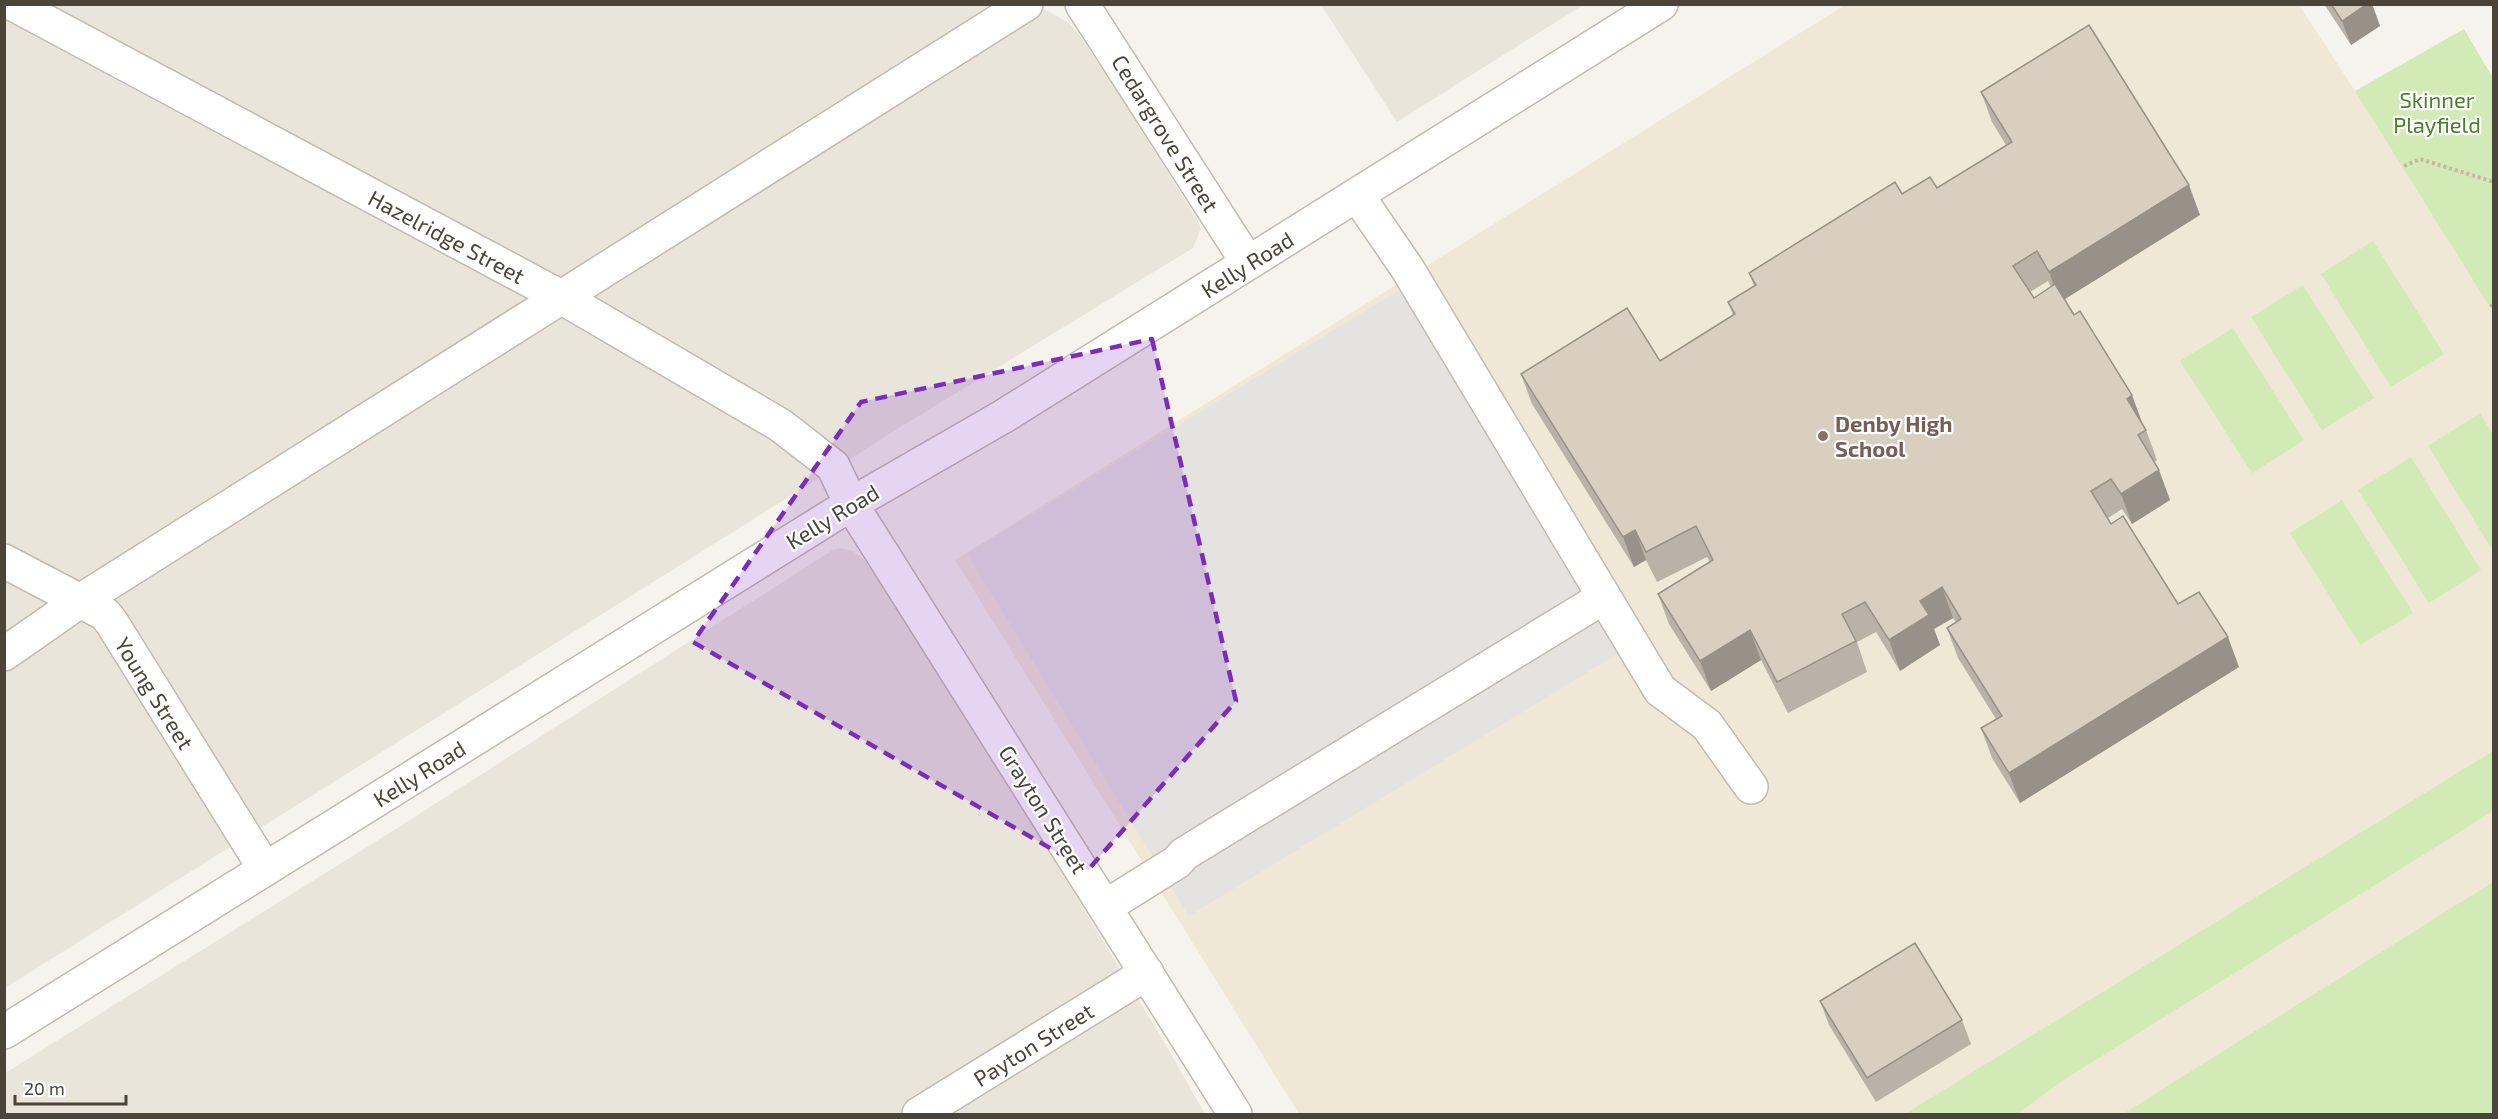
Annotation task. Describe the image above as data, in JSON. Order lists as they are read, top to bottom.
{
  "streets": {
    "street": [
      "Cedargrove Street",
      "Hazelridge Street",
      "Kelly Road",
      "Young Street",
      "Grayton Street",
      "Payton Street"
    ]
  },
  "crossings": [
    ["Cedargrove Street", "Kelly Road"],
    ["Hazelridge Street", "Kelly Road"],
    ["Hazelridge Street", "Grayton Street"],
    ["Kelly Road", "Young Street"],
    ["Kelly Road", "Grayton Street"],
    ["Grayton Street", "Payton Street"]
  ],
  "parks": ["Skinner Playfield"],
  "places": ["Denby High School"],
  "scale_bar": "20 m"
}
